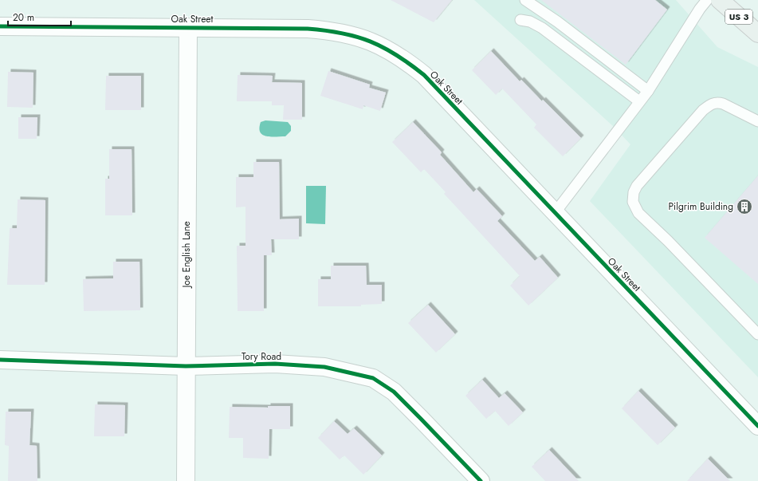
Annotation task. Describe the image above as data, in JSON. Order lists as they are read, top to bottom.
{
  "streets": {
    "main road": ["US 3"],
    "street": ["Oak Street", "Joe English Lane", "Tory Road"]
  },
  "crossings": [
    ["Oak Street", "Joe English Lane"],
    ["Joe English Lane", "Tory Road"]
  ],
  "places": {
    "building": ["Pilgrim Building"]
  },
  "scale_bar": "20 m"
}
